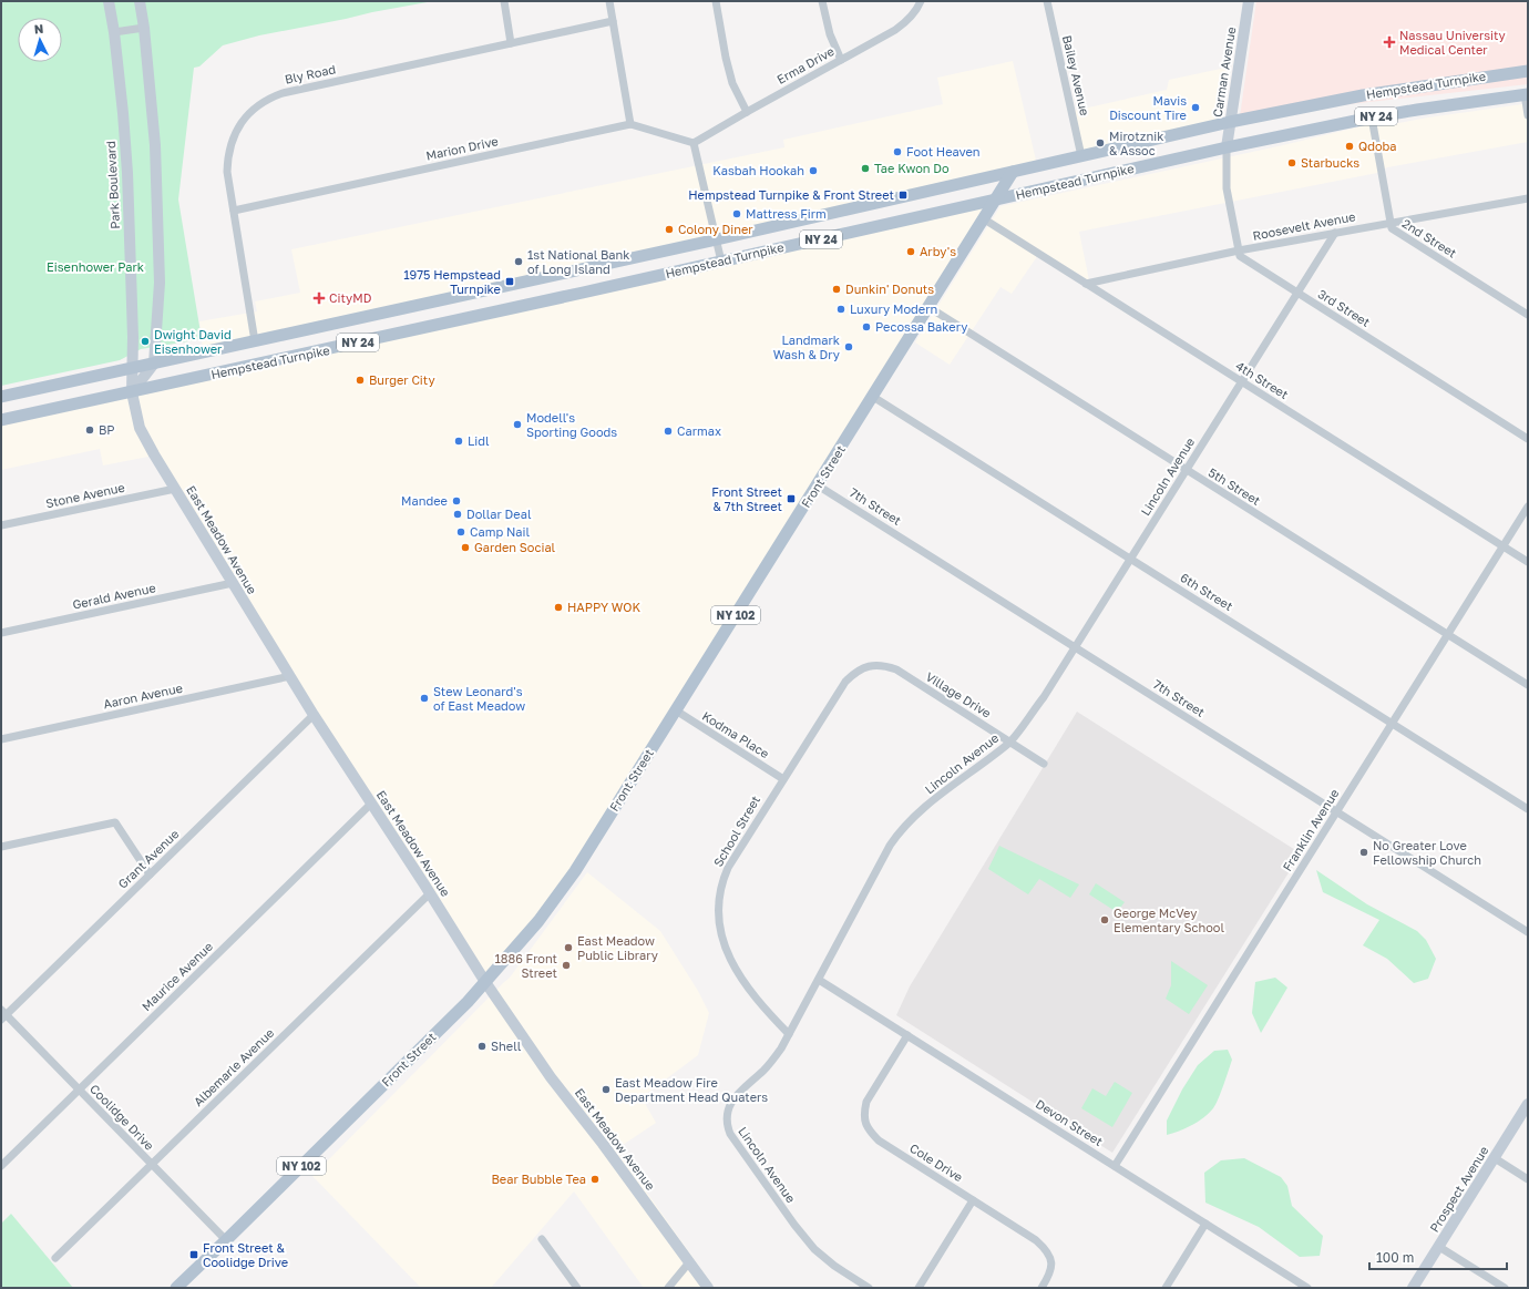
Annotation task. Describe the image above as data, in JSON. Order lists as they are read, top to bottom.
{
  "streets": {
    "main road": [
      "Hempstead Turnpike",
      "NY 24",
      "Front Street",
      "NY 102"
    ],
    "street": [
      "Erma Drive",
      "Carman Avenue",
      "Bly Road",
      "Bailey Avenue",
      "Marion Drive",
      "Park Boulevard",
      "Roosevelt Avenue",
      "2nd Street",
      "3rd Street",
      "4th Street",
      "Lincoln Avenue",
      "5th Street",
      "Stone Avenue",
      "7th Street",
      "East Meadow Avenue",
      "6th Street",
      "Gerald Avenue",
      "Village Drive",
      "Aaron Avenue",
      "Kodma Place",
      "Franklin Avenue",
      "School Street",
      "Grant Avenue",
      "Maurice Avenue",
      "Albemarle Avenue",
      "Coolidge Drive",
      "Devon Street",
      "Cole Drive",
      "Prospect Avenue"
    ]
  },
  "crossings": [
    ["Erma Drive", "Marion Drive"],
    ["Carman Avenue", "Hempstead Turnpike"],
    ["Bly Road", "Hempstead Turnpike"],
    ["Bly Road", "Marion Drive"],
    ["Bailey Avenue", "Hempstead Turnpike"],
    ["Hempstead Turnpike", "Park Boulevard"],
    ["Hempstead Turnpike", "2nd Street"],
    ["Hempstead Turnpike", "Front Street"],
    ["Hempstead Turnpike", "East Meadow Avenue"],
    ["Park Boulevard", "East Meadow Avenue"],
    ["Roosevelt Avenue", "2nd Street"],
    ["Roosevelt Avenue", "3rd Street"],
    ["Roosevelt Avenue", "4th Street"],
    ["Roosevelt Avenue", "Lincoln Avenue"],
    ["3rd Street", "Lincoln Avenue"],
    ["4th Street", "Front Street"],
    ["4th Street", "Lincoln Avenue"],
    ["4th Street", "Franklin Avenue"],
    ["Front Street", "5th Street"],
    ["Front Street", "7th Street"],
    ["Front Street", "East Meadow Avenue"],
    ["Front Street", "6th Street"],
    ["Front Street", "Kodma Place"],
    ["Front Street", "Coolidge Drive"],
    ["Lincoln Avenue", "5th Street"],
    ["Lincoln Avenue", "7th Street"],
    ["Lincoln Avenue", "6th Street"],
    ["Lincoln Avenue", "Village Drive"],
    ["Lincoln Avenue", "School Street"],
    ["Lincoln Avenue", "Devon Street"],
    ["5th Street", "Franklin Avenue"],
    ["Stone Avenue", "East Meadow Avenue"],
    ["7th Street", "Franklin Avenue"],
    ["East Meadow Avenue", "Gerald Avenue"],
    ["East Meadow Avenue", "Aaron Avenue"],
    ["East Meadow Avenue", "Grant Avenue"],
    ["East Meadow Avenue", "Maurice Avenue"],
    ["East Meadow Avenue", "Albemarle Avenue"],
    ["6th Street", "Franklin Avenue"],
    ["Village Drive", "School Street"],
    ["Kodma Place", "School Street"],
    ["Franklin Avenue", "Devon Street"],
    ["Grant Avenue", "Coolidge Drive"],
    ["Maurice Avenue", "Coolidge Drive"],
    ["Albemarle Avenue", "Coolidge Drive"],
    ["Devon Street", "Cole Drive"]
  ],
  "parks": ["Eisenhower Park"],
  "places": {
    "health": ["Nassau University Medical Center", "CityMD"],
    "other": [
      "Mavis Discount Tire",
      "Mirotznik & Assoc",
      "Qdoba",
      "Foot Heaven",
      "Starbucks",
      "Tae Kwon Do",
      "Kasbah Hookah",
      "Mattress Firm",
      "Colony Diner",
      "Arby's",
      "1st National Bank of Long Island",
      "Dunkin' Donuts",
      "Luxury Modern",
      "Pecossa Bakery",
      "Dwight David Eisenhower",
      "Landmark Wash & Dry",
      "Burger City",
      "Modell's Sporting Goods",
      "BP",
      "Carmax",
      "Lidl",
      "Mandee",
      "Dollar Deal",
      "Camp Nail",
      "Garden Social",
      "HAPPY WOK",
      "Stew Leonard's of East Meadow",
      "No Greater Love Fellowship Church",
      "George McVey Elementary School",
      "East Meadow Public Library",
      "1886 Front Street",
      "Shell",
      "East Meadow Fire Department Head Quaters",
      "Bear Bubble Tea"
    ],
    "transit": [
      "Hempstead Turnpike & Front Street",
      "1975 Hempstead Turnpike",
      "Front Street & 7th Street",
      "Front Street & Coolidge Drive"
    ]
  },
  "scale_bar": "100 m",
  "north": "top"
}
